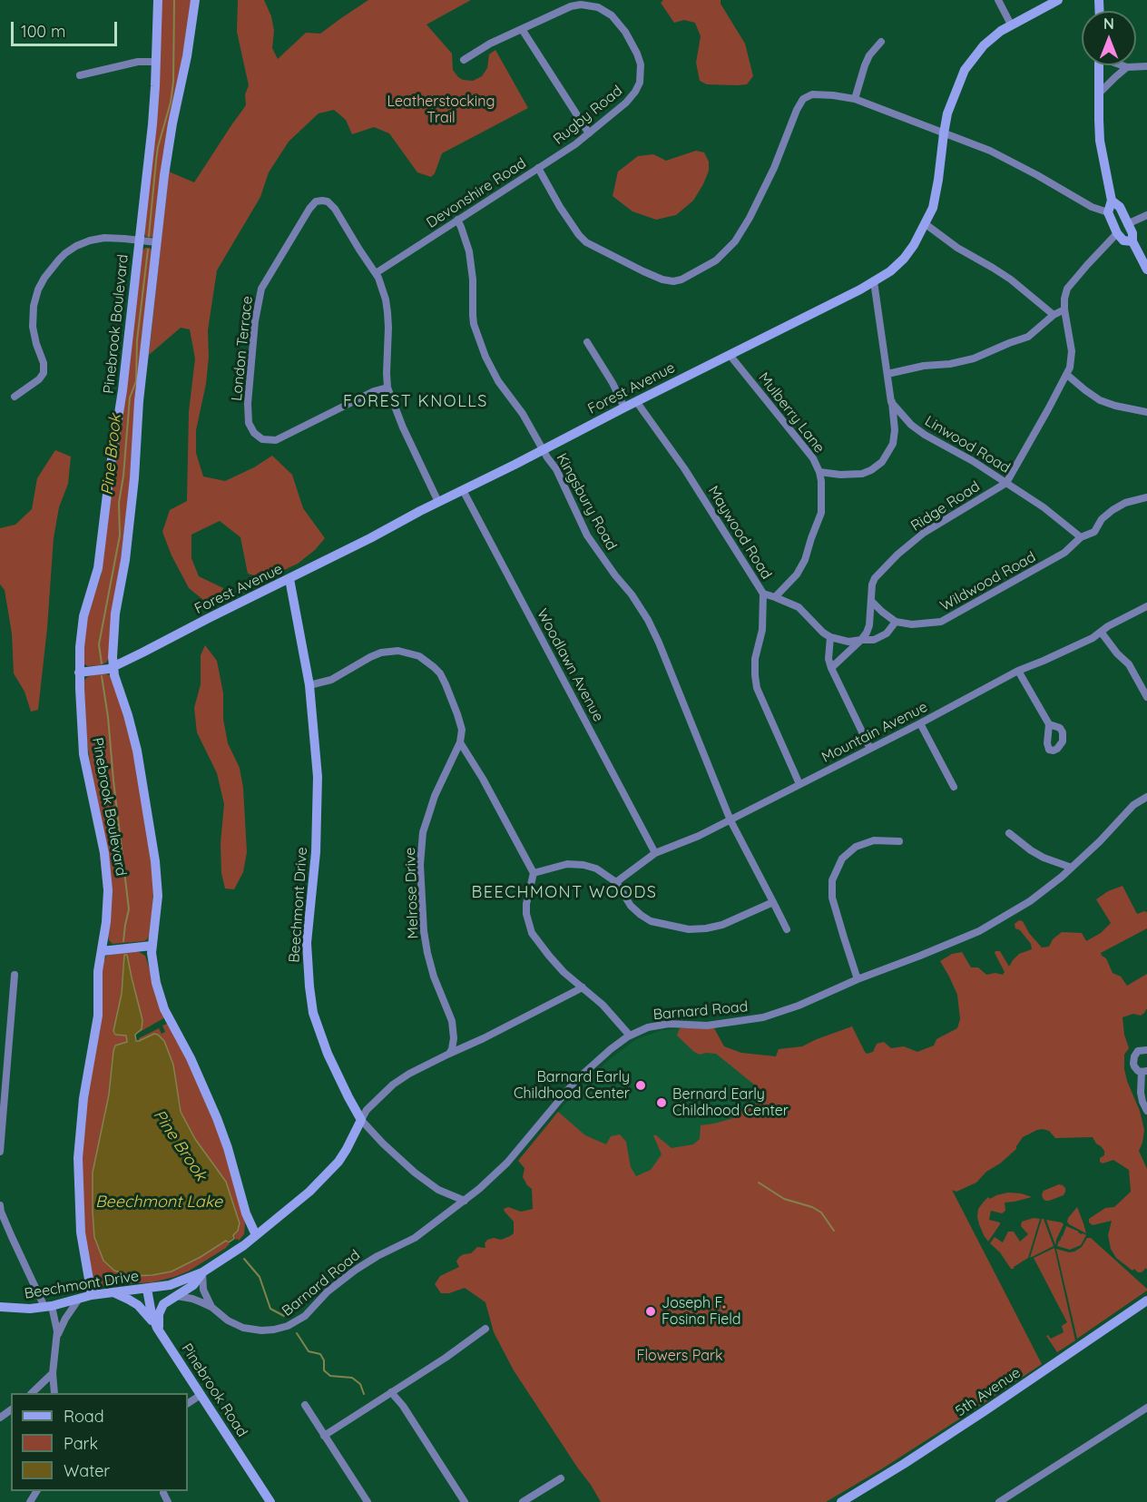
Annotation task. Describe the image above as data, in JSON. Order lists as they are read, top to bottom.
{
  "streets": {
    "street": [
      "Rugby Road",
      "Devonshire Road",
      "Pinebrook Boulevard",
      "London Terrace",
      "Forest Avenue",
      "Mulberry Lane",
      "Linwood Road",
      "Kingsbury Road",
      "Ridge Road",
      "Maywood Road",
      "Wildwood Road",
      "Woodlawn Avenue",
      "Mountain Avenue",
      "Melrose Drive",
      "Beechmont Drive",
      "Barnard Road",
      "Pinebrook Road",
      "5th Avenue"
    ]
  },
  "crossings": [
    ["Rugby Road", "Devonshire Road"],
    ["Devonshire Road", "London Terrace"],
    ["Devonshire Road", "Kingsbury Road"],
    ["Pinebrook Boulevard", "Forest Avenue"],
    ["Pinebrook Boulevard", "Beechmont Drive"],
    ["Forest Avenue", "Mulberry Lane"],
    ["Forest Avenue", "Kingsbury Road"],
    ["Forest Avenue", "Maywood Road"],
    ["Forest Avenue", "Woodlawn Avenue"],
    ["Forest Avenue", "Beechmont Drive"],
    ["Linwood Road", "Ridge Road"],
    ["Linwood Road", "Wildwood Road"],
    ["Kingsbury Road", "Mountain Avenue"],
    ["Maywood Road", "Mountain Avenue"],
    ["Woodlawn Avenue", "Mountain Avenue"],
    ["Beechmont Drive", "Pinebrook Road"]
  ],
  "districts": ["FOREST KNOLLS", "BEECHMONT WOODS"],
  "water": ["Pine Brook", "Beechmont Lake"],
  "parks": ["Leatherstocking Trail", "Flowers Park"],
  "places": ["Barnard Early Childhood Center", "Bernard Early Childhood Center", "Joseph F. Fosina Field"],
  "legend": ["Road", "Park", "Water"],
  "scale_bar": "100 m",
  "north": "top"
}
